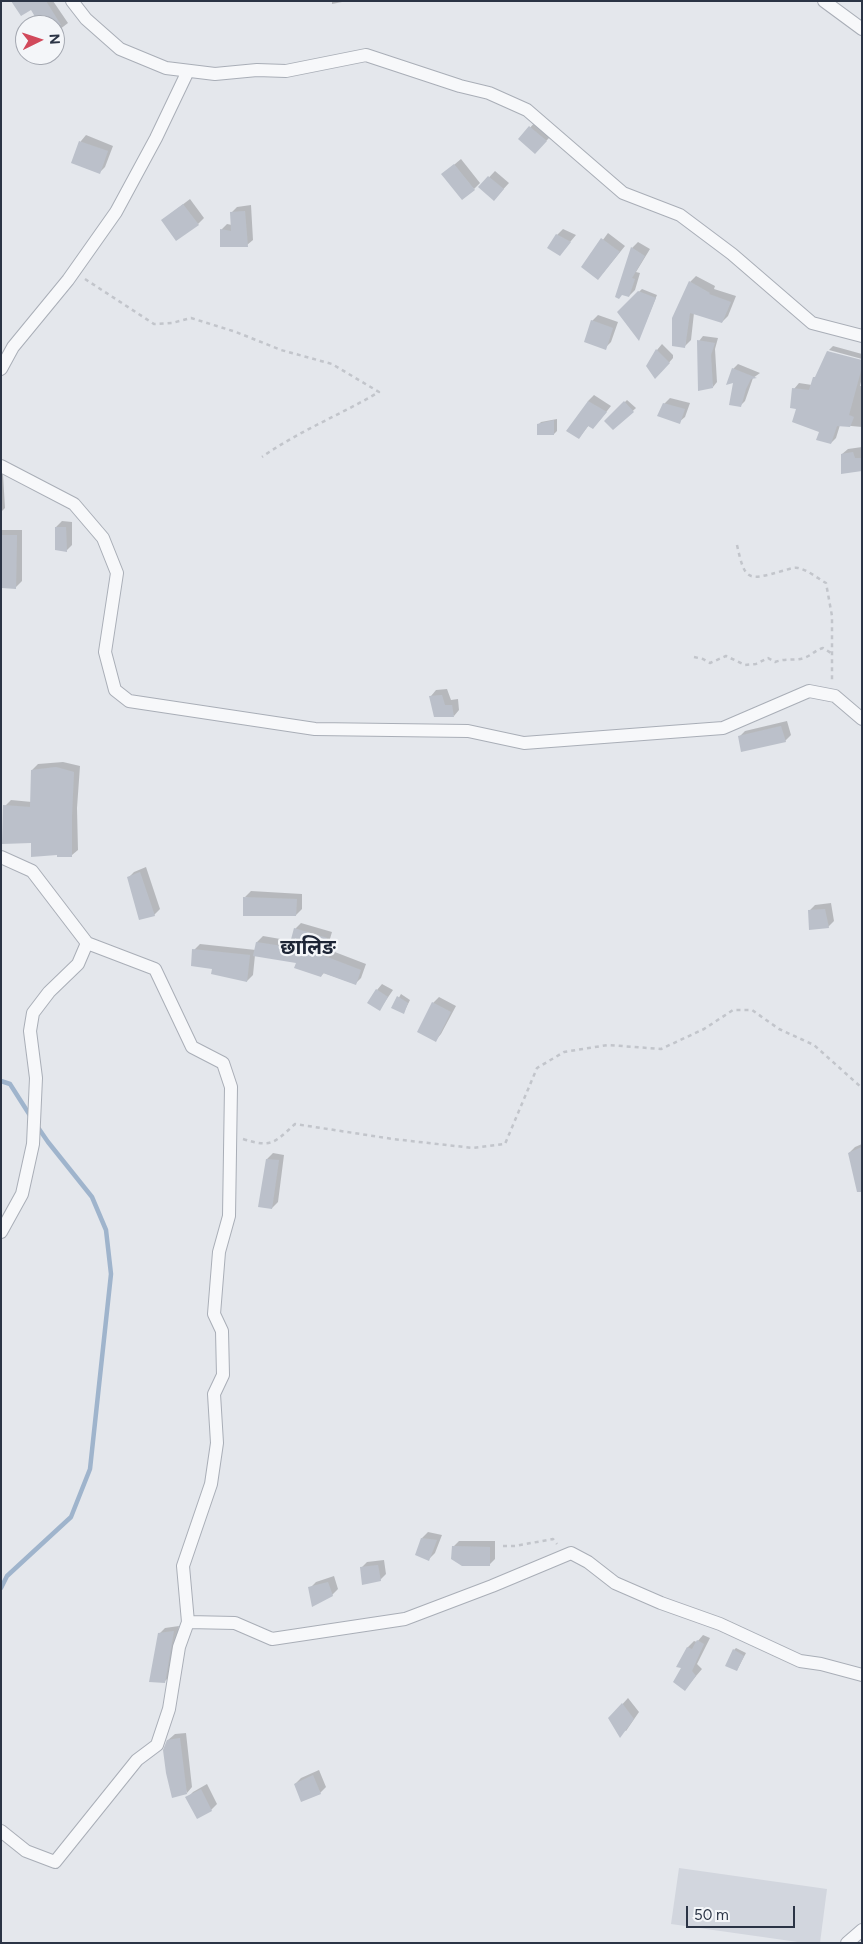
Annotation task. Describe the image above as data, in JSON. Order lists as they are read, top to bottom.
{
  "districts": ["छालिङ"],
  "scale_bar": "50 m",
  "north": "right"
}
